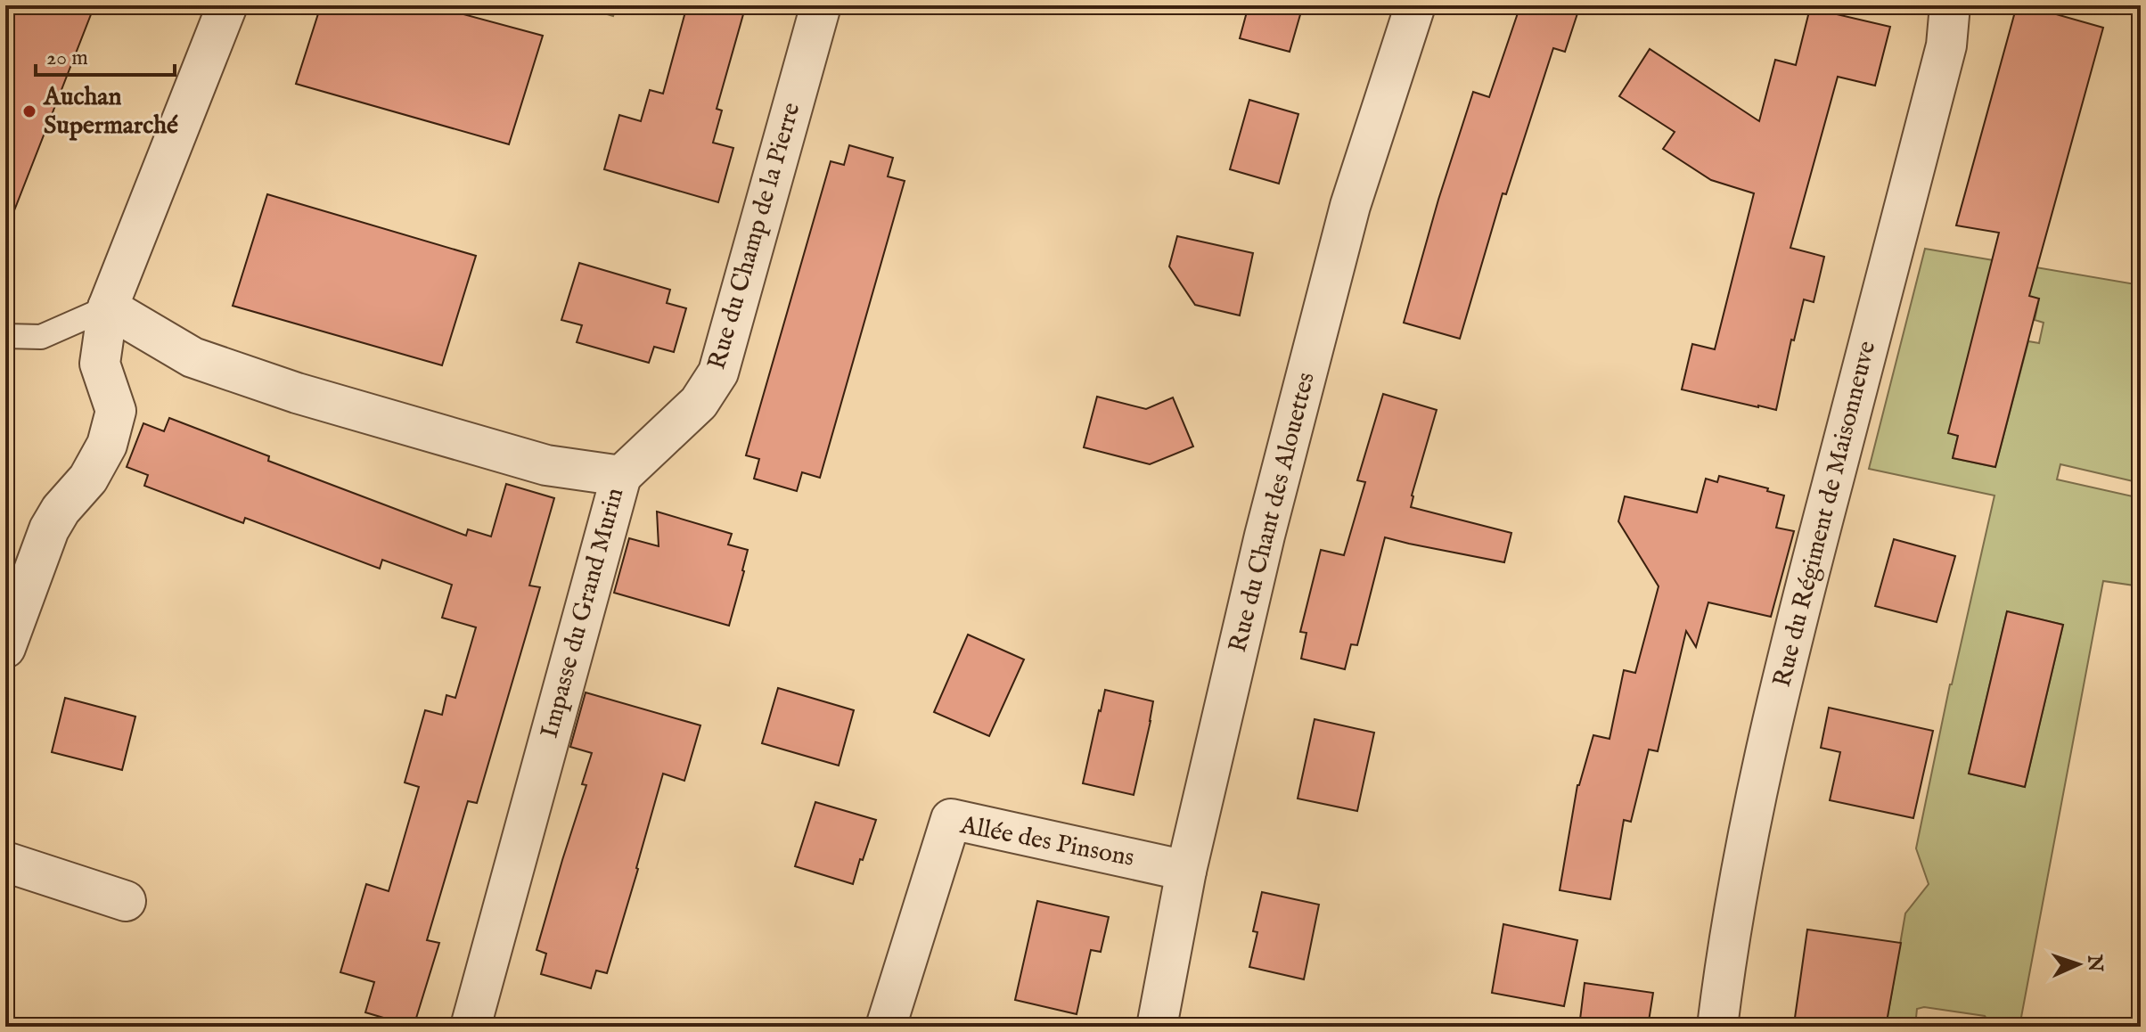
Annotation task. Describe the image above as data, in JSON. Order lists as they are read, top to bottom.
{
  "streets": {
    "street": [
      "Rue du Champ de la Pierre",
      "Rue du Chant des Alouettes",
      "Rue du Régiment de Maisonneuve",
      "Impasse du Grand Murin",
      "Allée des Pinsons"
    ]
  },
  "crossings": [
    ["Rue du Champ de la Pierre", "Impasse du Grand Murin"],
    ["Rue du Chant des Alouettes", "Allée des Pinsons"]
  ],
  "places": ["Auchan Supermarché"],
  "scale_bar": "20 m",
  "north": "right"
}
